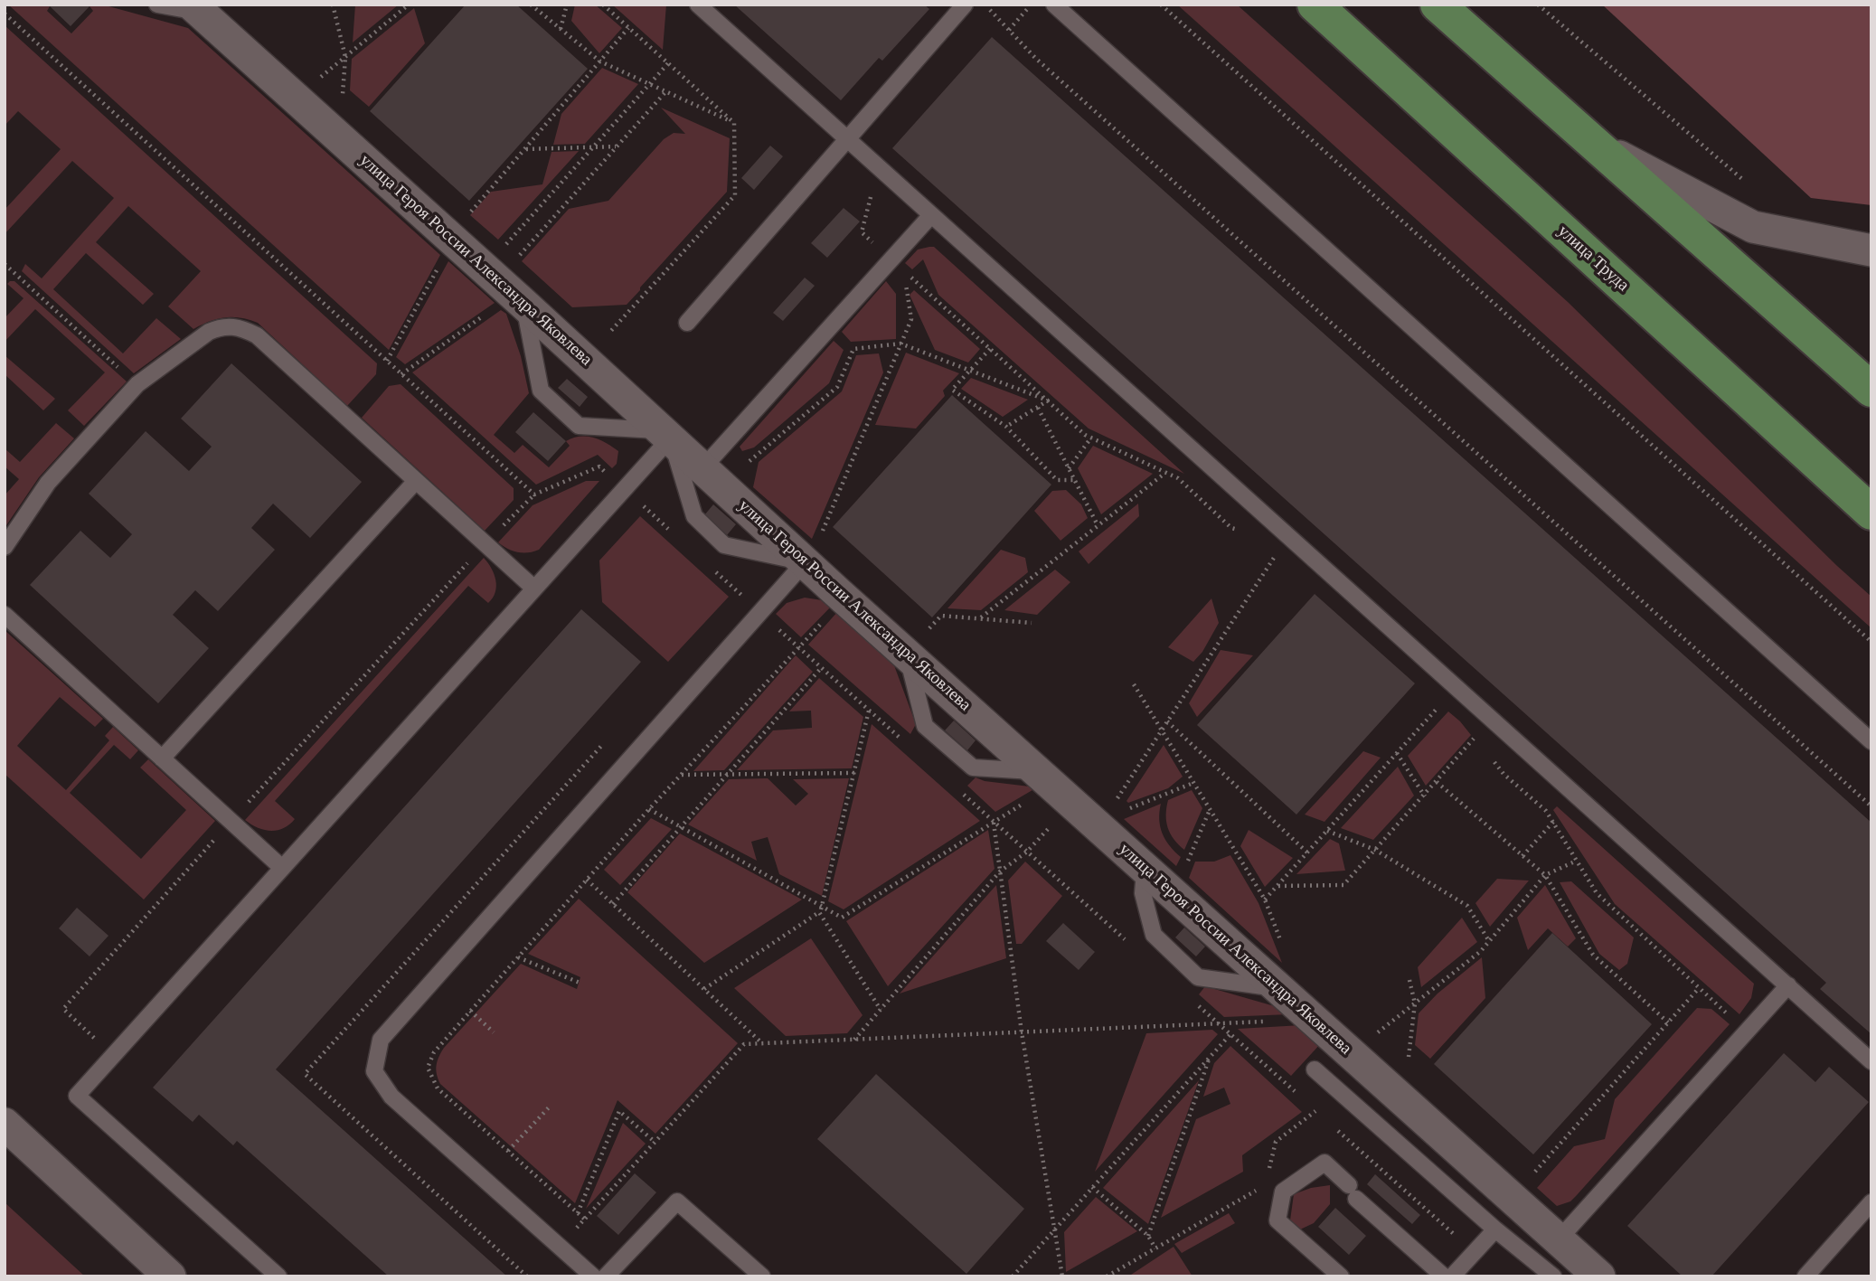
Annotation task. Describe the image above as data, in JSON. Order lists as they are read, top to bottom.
{
  "streets": {
    "main road": ["улица Труда"],
    "street": ["улица Героя России Александра Яковлева"]
  }
}
